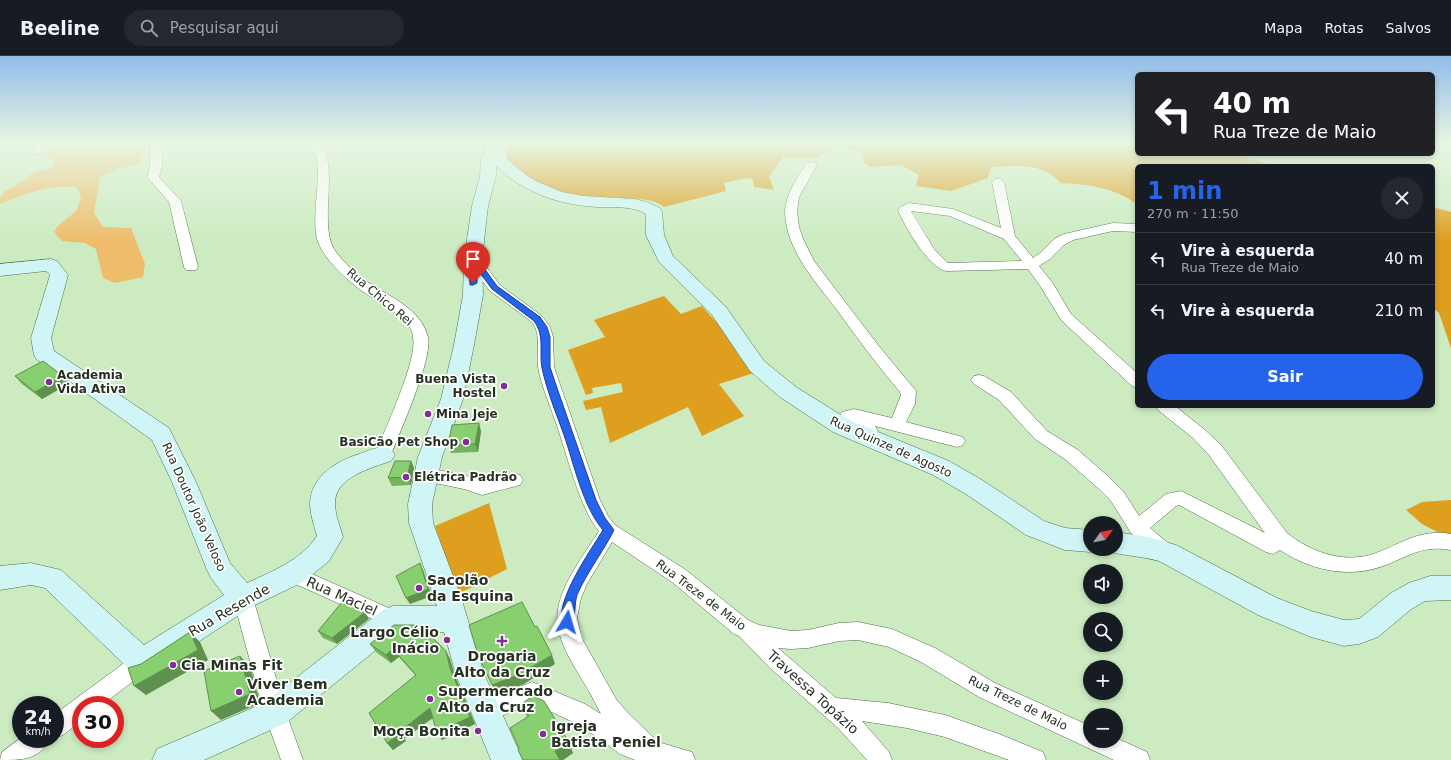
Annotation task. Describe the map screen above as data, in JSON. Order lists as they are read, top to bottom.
{
  "streets": {
    "street": [
      "Rua Chico Rei",
      "Rua Quinze de Agosto",
      "Rua Doutor João Veloso",
      "Rua Treze de Maio",
      "Rua Maciel",
      "Rua Resende",
      "Travessa Topázio"
    ]
  },
  "crossings": [
    ["Rua Chico Rei", "Rua Resende"],
    ["Rua Doutor João Veloso", "Rua Resende"],
    ["Rua Treze de Maio", "Travessa Topázio"],
    ["Rua Maciel", "Rua Resende"]
  ],
  "places": {
    "other": [
      "Academia Vida Ativa",
      "Buena Vista Hostel",
      "Mina Jeje",
      "BasiCão Pet Shop",
      "Elétrica Padrão",
      "Sacolão da Esquina",
      "Largo Célio Inácio",
      "Cia Minas Fit",
      "Viver Bem Academia",
      "Supermercado Alto da Cruz",
      "Moça Bonita",
      "Igreja Batista Peniel"
    ],
    "health": ["Drogaria Alto da Cruz"]
  },
  "north": "top right",
  "page": {
    "header": "Beeline",
    "search": "Pesquisar aqui",
    "nav": ["Mapa", "Rotas", "Salvos"],
    "turn": ["40 m", "Rua Treze de Maio"],
    "heading": ["1 min", "270 m · 11:50"],
    "list": [
      {
        "name": "Vire à esquerda",
        "note": "Rua Treze de Maio",
        "value": "40 m"
      },
      {
        "name": "Vire à esquerda",
        "value": "210 m"
      }
    ],
    "buttons": "Sair",
    "map_buttons": ["+", "−"],
    "speed": "24 km/h",
    "limit": "30"
  }
}
